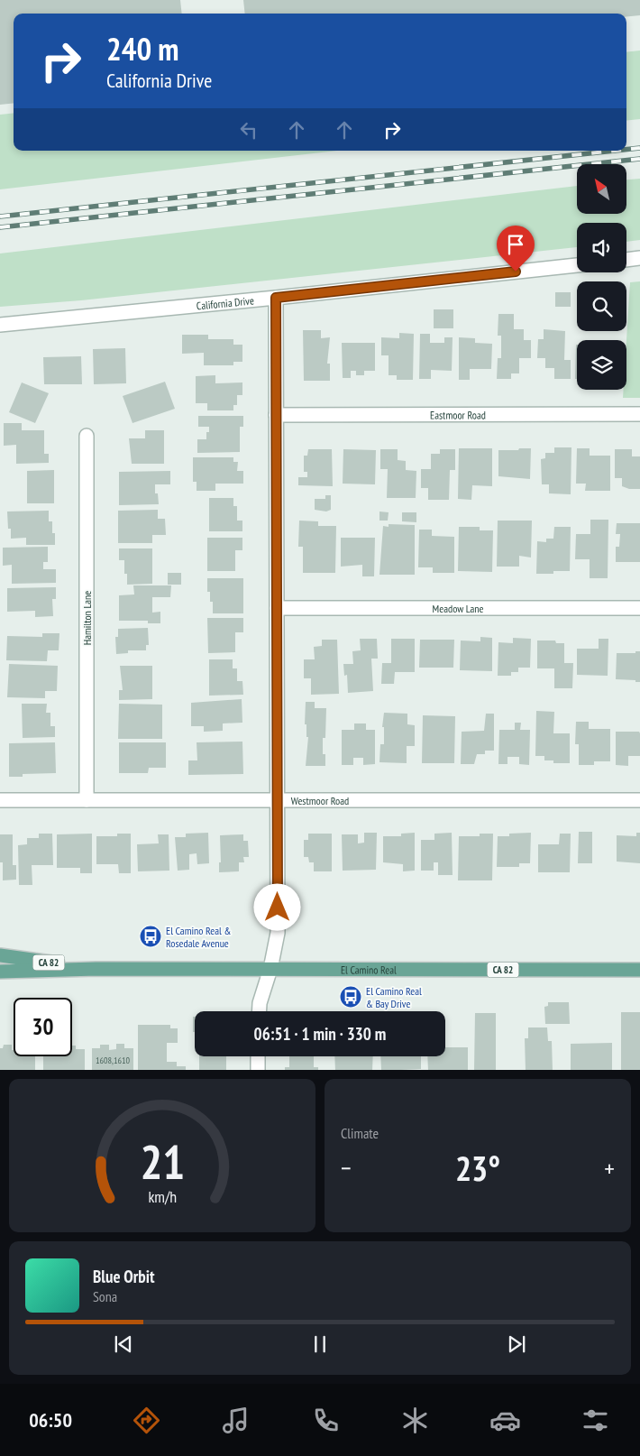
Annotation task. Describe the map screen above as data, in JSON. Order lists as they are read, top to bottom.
{
  "streets": {
    "main road": ["CA 82", "El Camino Real"],
    "street": [
      "California Drive",
      "Eastmoor Road",
      "Meadow Lane",
      "Hamilton Lane",
      "Westmoor Road"
    ]
  },
  "crossings": [
    ["Hamilton Lane", "Westmoor Road"]
  ],
  "places": {
    "bus stop": ["El Camino Real & Rosedale Avenue", "El Camino Real & Bay Drive"]
  },
  "house_numbers": ["1608,1610"],
  "north": "top left",
  "page": {
    "turn": ["240 m", "California Drive"],
    "limit": "30",
    "trip": "06:51 · 1 min · 330 m",
    "tile": "Climate",
    "heat": ["−", "23°", "+"],
    "song": ["Blue Orbit", "Sona"],
    "tabs": "06:50",
    "gauge": ["21", "km/h"]
  }
}
